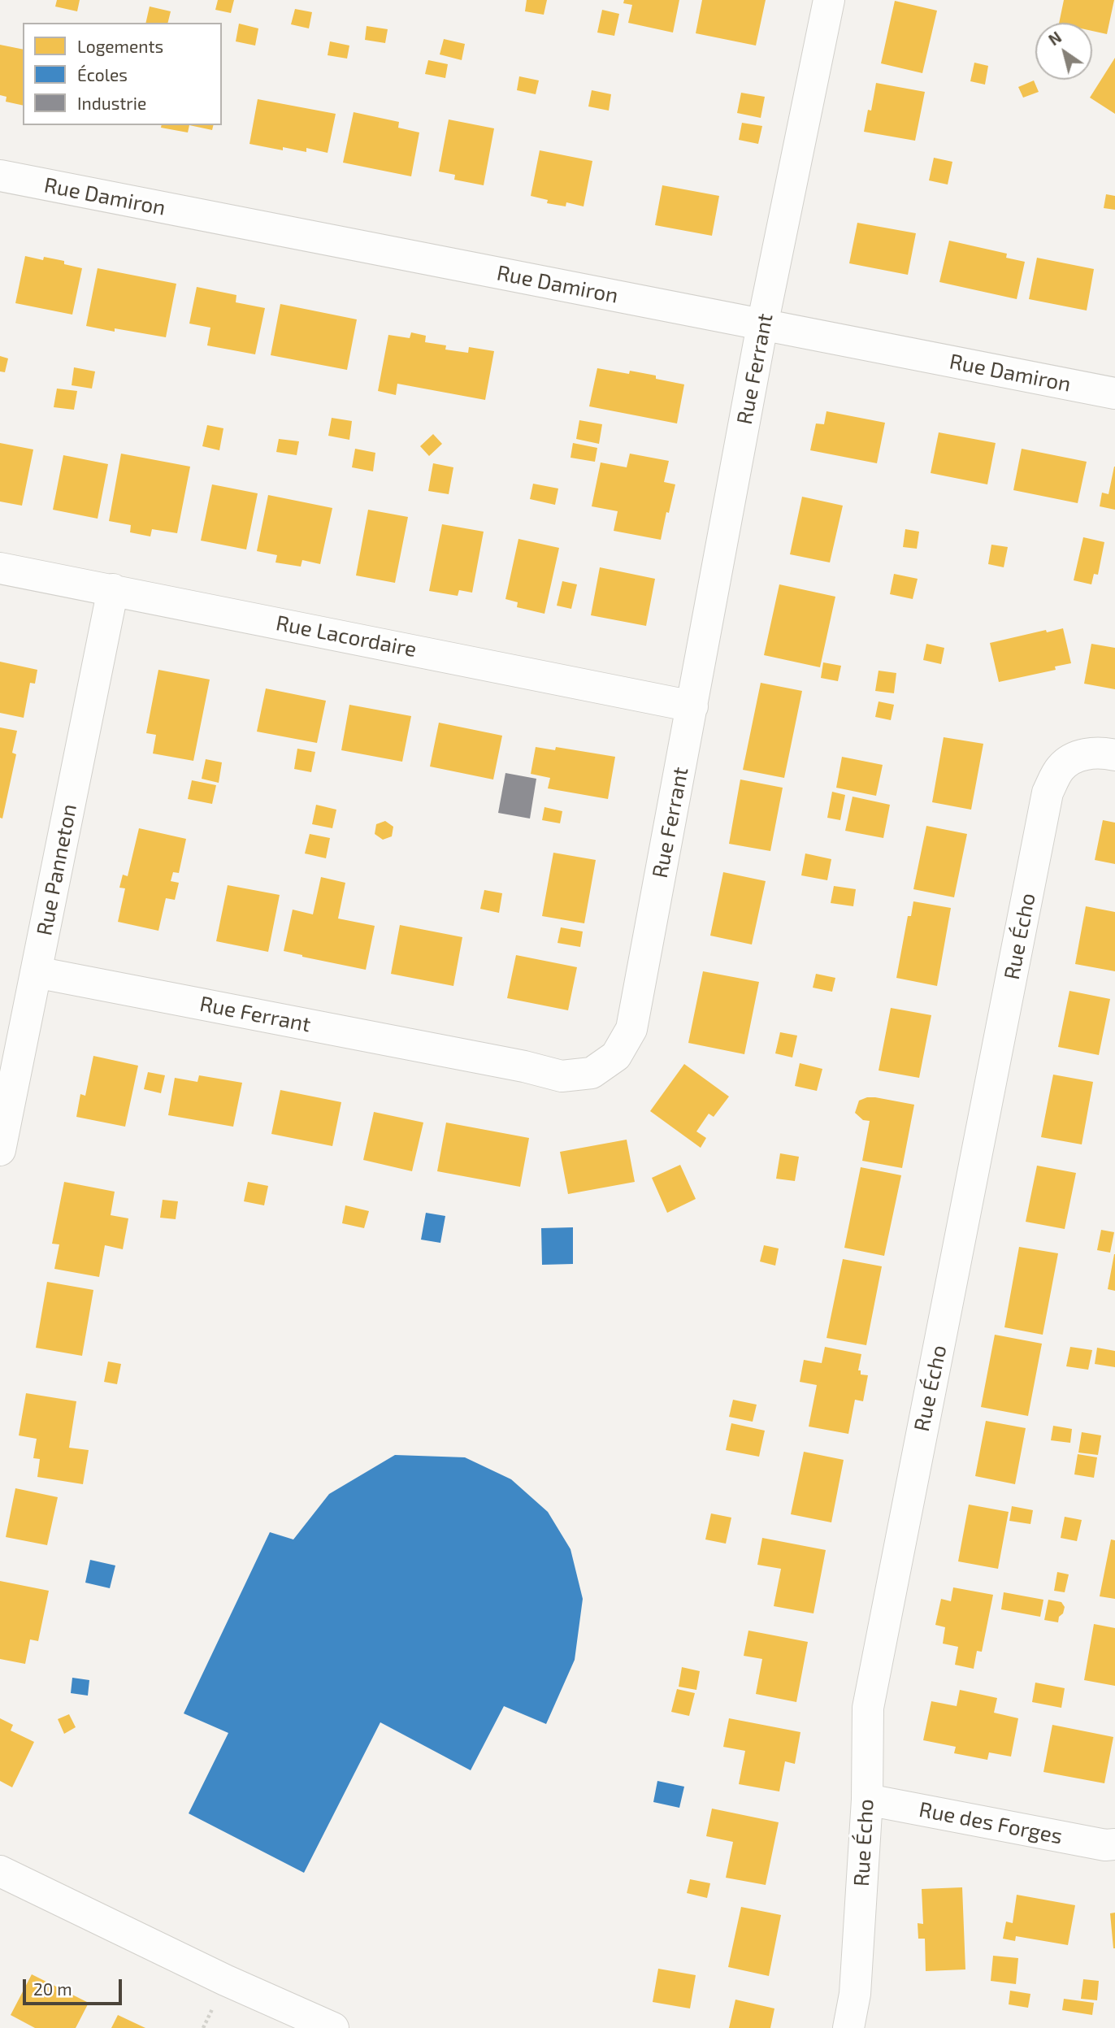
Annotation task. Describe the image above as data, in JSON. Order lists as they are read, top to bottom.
{
  "streets": {
    "street": [
      "Rue Damiron",
      "Rue Ferrant",
      "Rue Lacordaire",
      "Rue Panneton",
      "Rue Écho",
      "Rue des Forges"
    ]
  },
  "crossings": [
    ["Rue Damiron", "Rue Ferrant"],
    ["Rue Ferrant", "Rue Lacordaire"],
    ["Rue Ferrant", "Rue Panneton"],
    ["Rue Lacordaire", "Rue Panneton"],
    ["Rue Écho", "Rue des Forges"]
  ],
  "legend": ["Logements", "Écoles", "Industrie"],
  "scale_bar": "20 m",
  "north": "top left"
}
